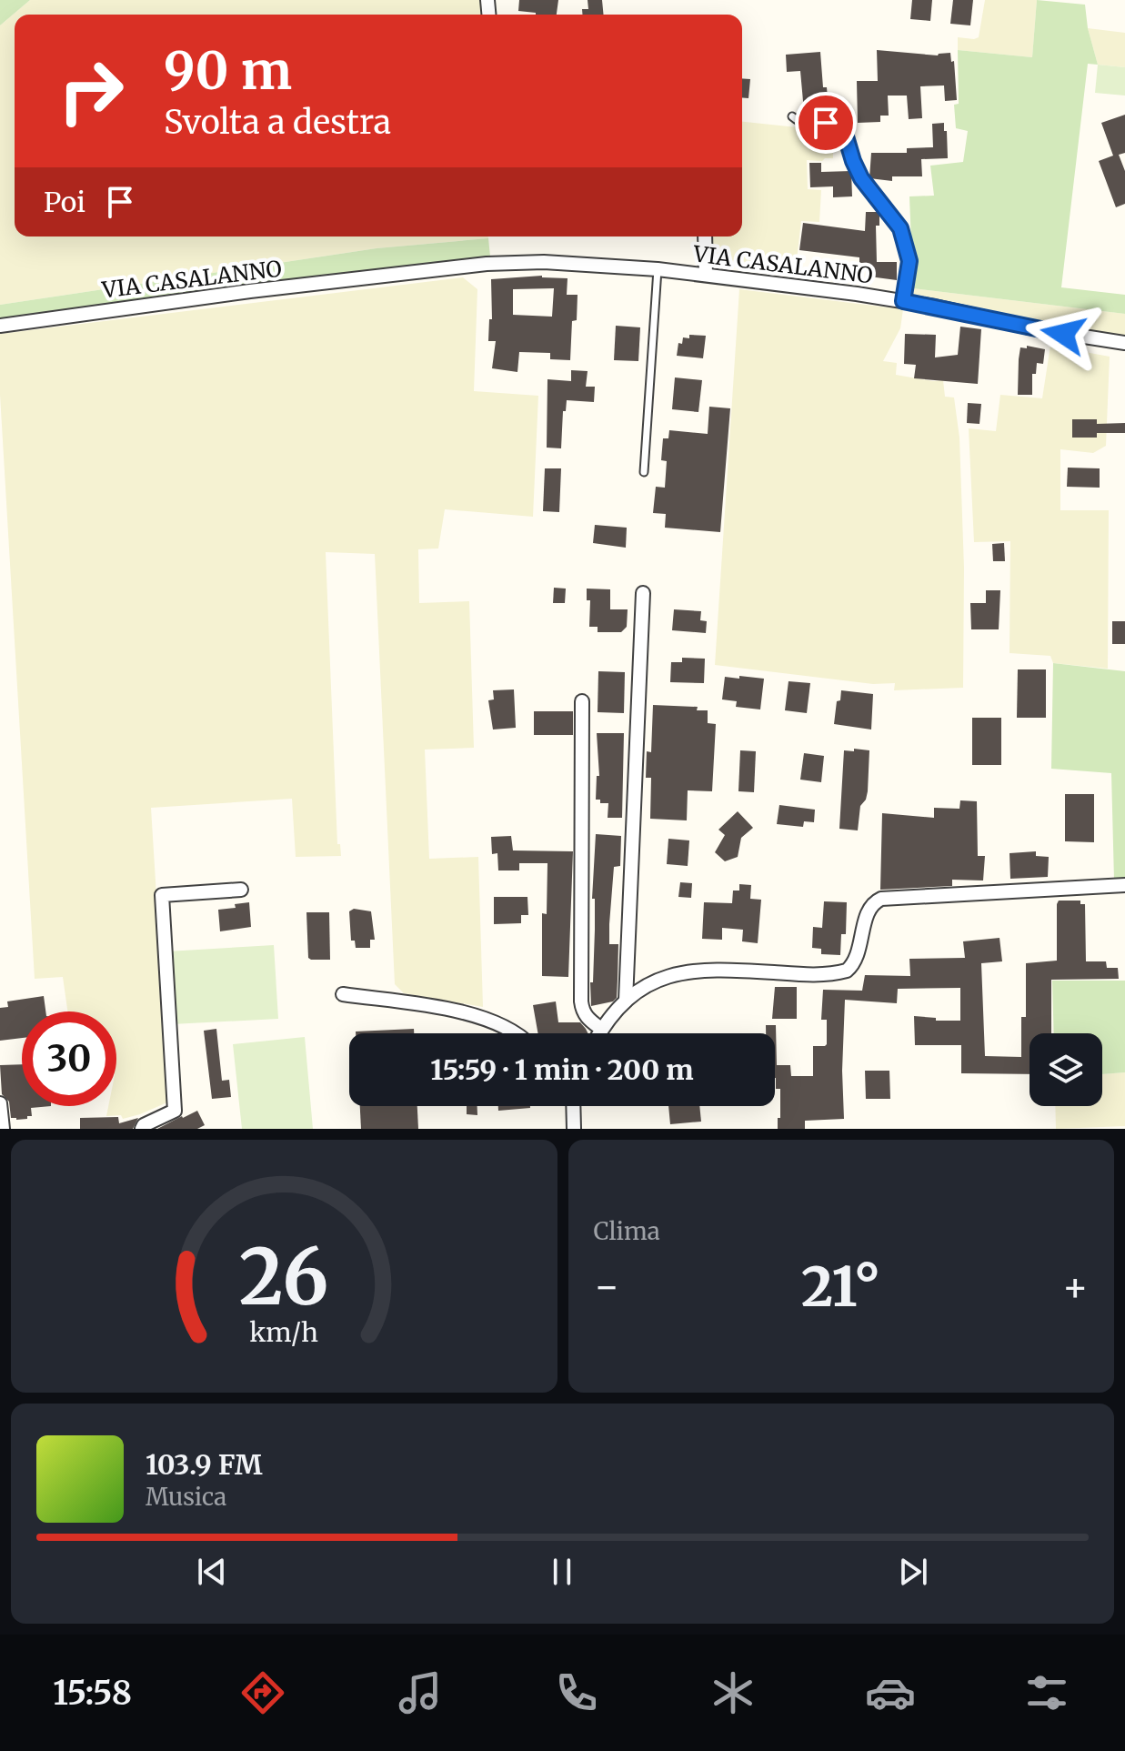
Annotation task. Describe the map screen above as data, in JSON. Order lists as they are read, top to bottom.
{
  "streets": {
    "street": ["VIA CASALANNO"]
  },
  "page": {
    "turn": ["90 m", "Svolta a destra"],
    "then": "Poi",
    "limit": "30",
    "trip": "15:59 · 1 min · 200 m",
    "tile": "Clima",
    "heat": ["−", "21°", "+"],
    "song": ["103.9 FM", "Musica"],
    "tabs": "15:58",
    "gauge": ["26", "km/h"]
  }
}
